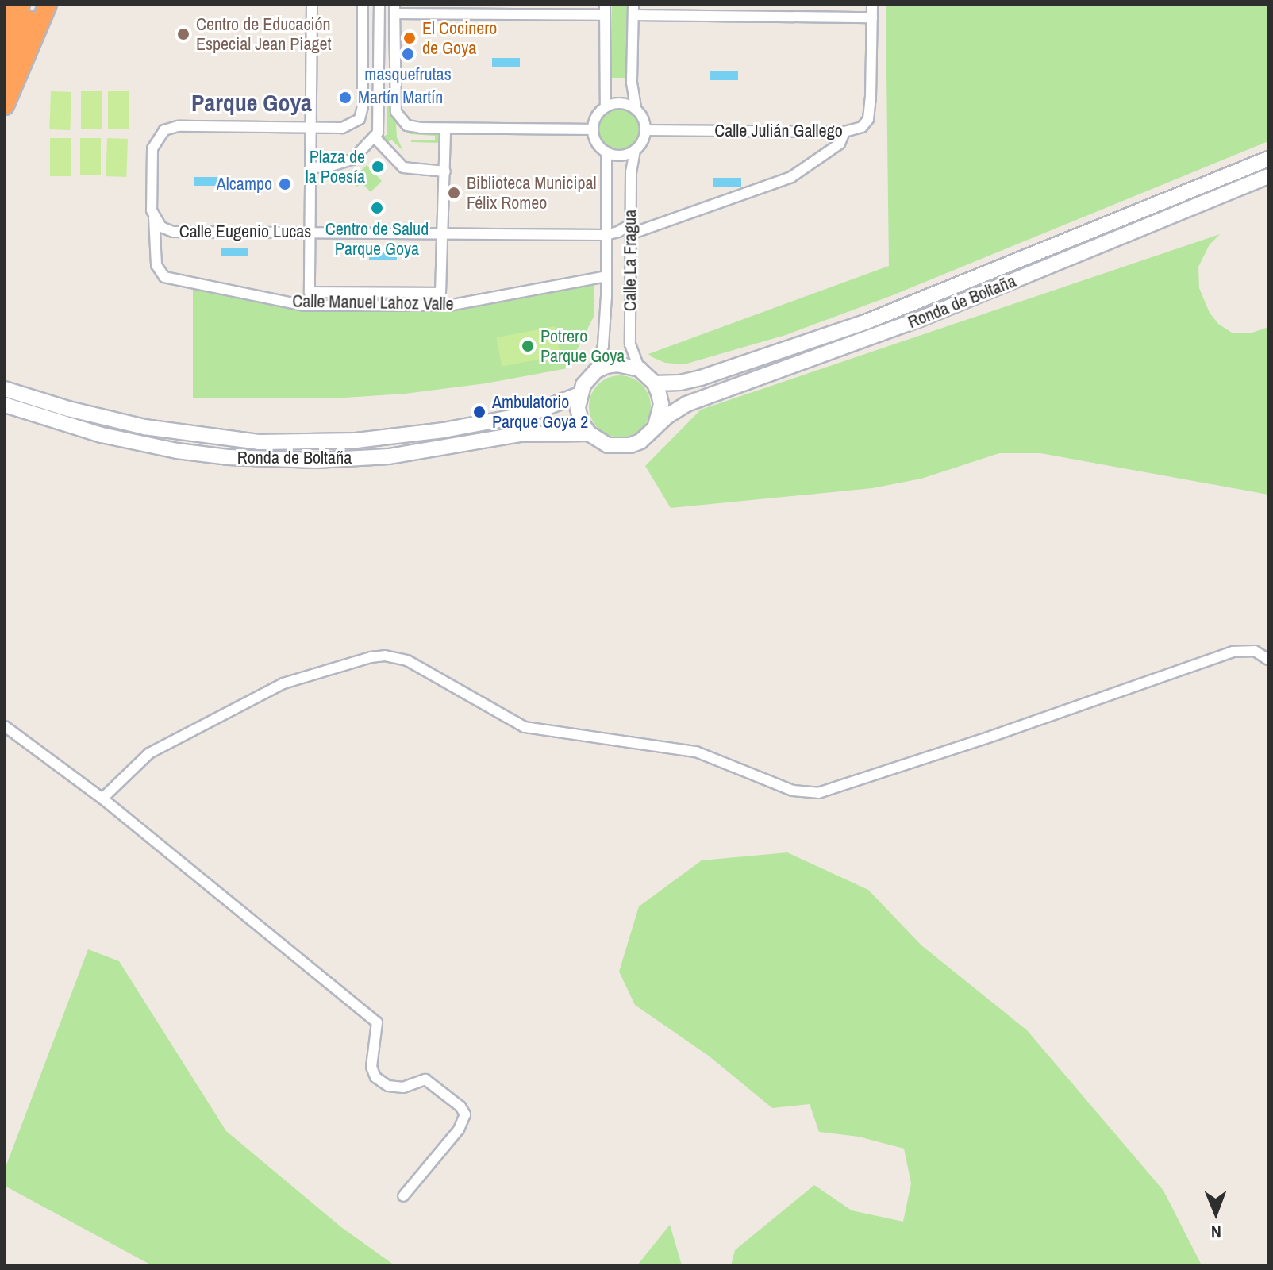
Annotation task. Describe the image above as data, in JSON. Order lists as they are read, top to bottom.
{
  "streets": {
    "main road": ["Ronda de Boltaña"],
    "street": [
      "Calle Julián Gallego",
      "Calle Eugenio Lucas",
      "Calle La Fragua",
      "Calle Manuel Lahoz Valle"
    ]
  },
  "crossings": [
    ["Calle Julián Gallego", "Calle Eugenio Lucas"],
    ["Calle Julián Gallego", "Calle La Fragua"],
    ["Calle Eugenio Lucas", "Calle La Fragua"],
    ["Calle Eugenio Lucas", "Calle Manuel Lahoz Valle"],
    ["Calle La Fragua", "Ronda de Boltaña"],
    ["Calle La Fragua", "Calle Manuel Lahoz Valle"]
  ],
  "districts": ["Parque Goya"],
  "places": [
    "Centro de Educación Especial Jean Piaget",
    "El Cocinero de Goya",
    "masquefrutas",
    "Martín Martín",
    "Plaza de la Poesía",
    "Alcampo",
    "Biblioteca Municipal Félix Romeo",
    "Centro de Salud Parque Goya",
    "Potrero Parque Goya",
    "Ambulatorio Parque Goya 2"
  ],
  "north": "bottom"
}
